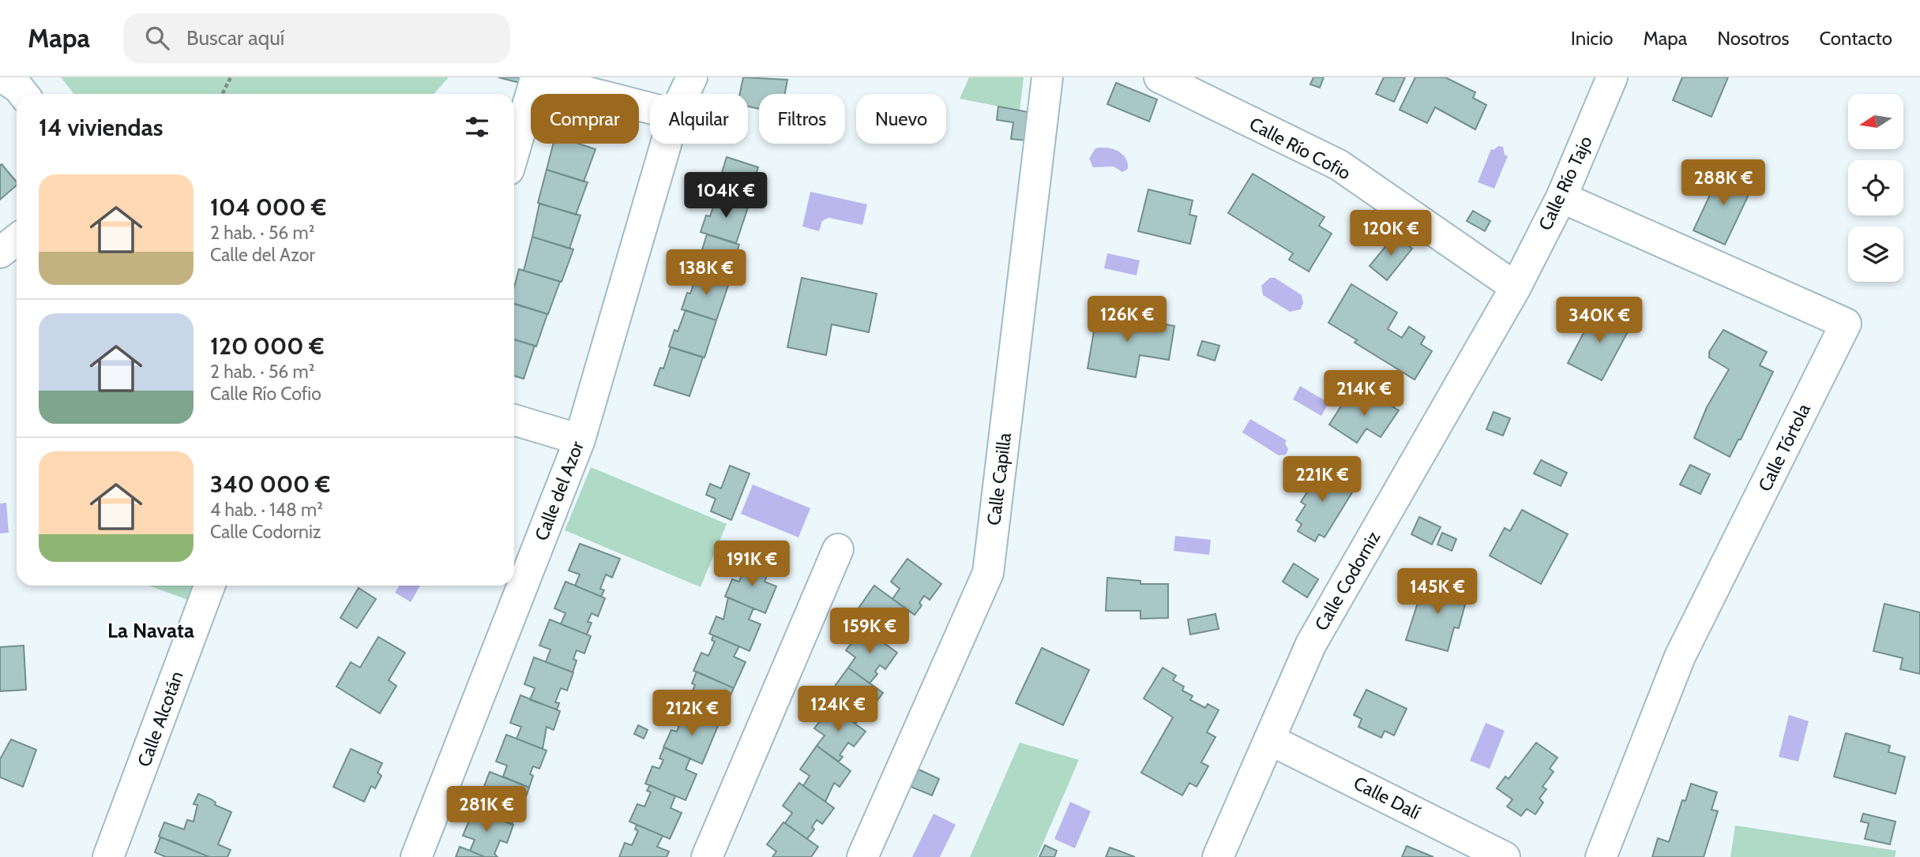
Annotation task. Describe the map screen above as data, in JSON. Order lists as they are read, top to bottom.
{
  "streets": {
    "street": [
      "Calle Río Cofio",
      "Calle Río Tajo",
      "Calle Tórtola",
      "Calle Capilla",
      "Calle del Azor",
      "Calle Codorniz",
      "Calle Alcotán",
      "Calle Dalí"
    ]
  },
  "crossings": [
    ["Calle Río Cofio", "Calle Río Tajo"],
    ["Calle Río Cofio", "Calle Codorniz"],
    ["Calle Río Tajo", "Calle Tórtola"],
    ["Calle Río Tajo", "Calle Codorniz"],
    ["Calle Codorniz", "Calle Dalí"]
  ],
  "districts": ["La Navata"],
  "north": "left",
  "page": {
    "header": "Mapa",
    "search": "Buscar aquí",
    "nav": [
      "Inicio",
      "Mapa",
      "Nosotros",
      "Contacto"
    ],
    "chip": [
      "Comprar",
      "Alquilar",
      "Filtros",
      "Nuevo"
    ],
    "heading": "14 viviendas",
    "price": [
      "288K €",
      "104K €",
      "120K €",
      "138K €",
      "126K €",
      "340K €",
      "214K €",
      "221K €",
      "191K €",
      "145K €",
      "159K €",
      "124K €",
      "212K €",
      "281K €"
    ],
    "list": [
      {
        "name": "104 000 €",
        "note": "2 hab. · 56 m² · Calle del Azor"
      },
      {
        "name": "120 000 €",
        "note": "2 hab. · 56 m² · Calle Río Cofio"
      },
      {
        "name": "340 000 €",
        "note": "4 hab. · 148 m² · Calle Codorniz"
      }
    ]
  }
}
